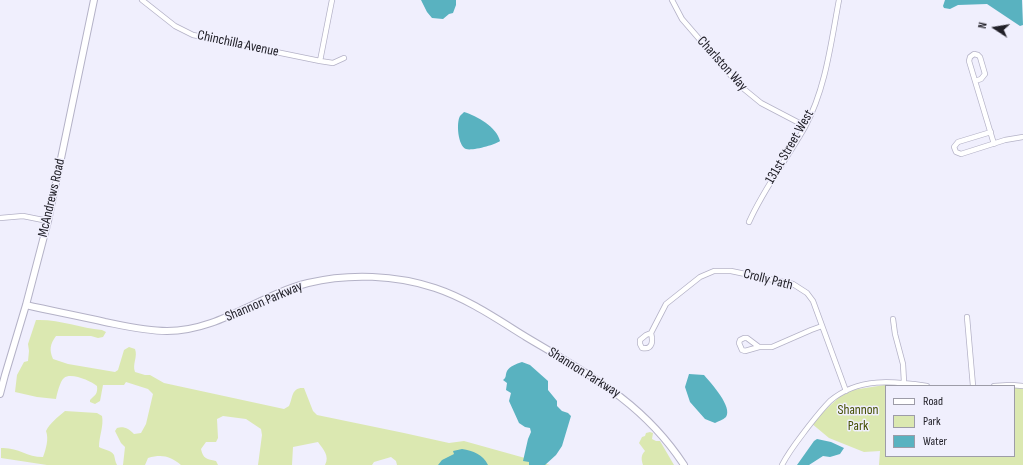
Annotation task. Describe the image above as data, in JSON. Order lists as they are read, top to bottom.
{
  "streets": {
    "street": [
      "Chinchilla Avenue",
      "Charlston Way",
      "131st Street West",
      "McAndrews Road",
      "Crolly Path",
      "Shannon Parkway"
    ]
  },
  "crossings": [
    ["Charlston Way", "131st Street West"],
    ["McAndrews Road", "Shannon Parkway"]
  ],
  "parks": ["Shannon Park"],
  "legend": ["Road", "Park", "Water"],
  "north": "left"
}
